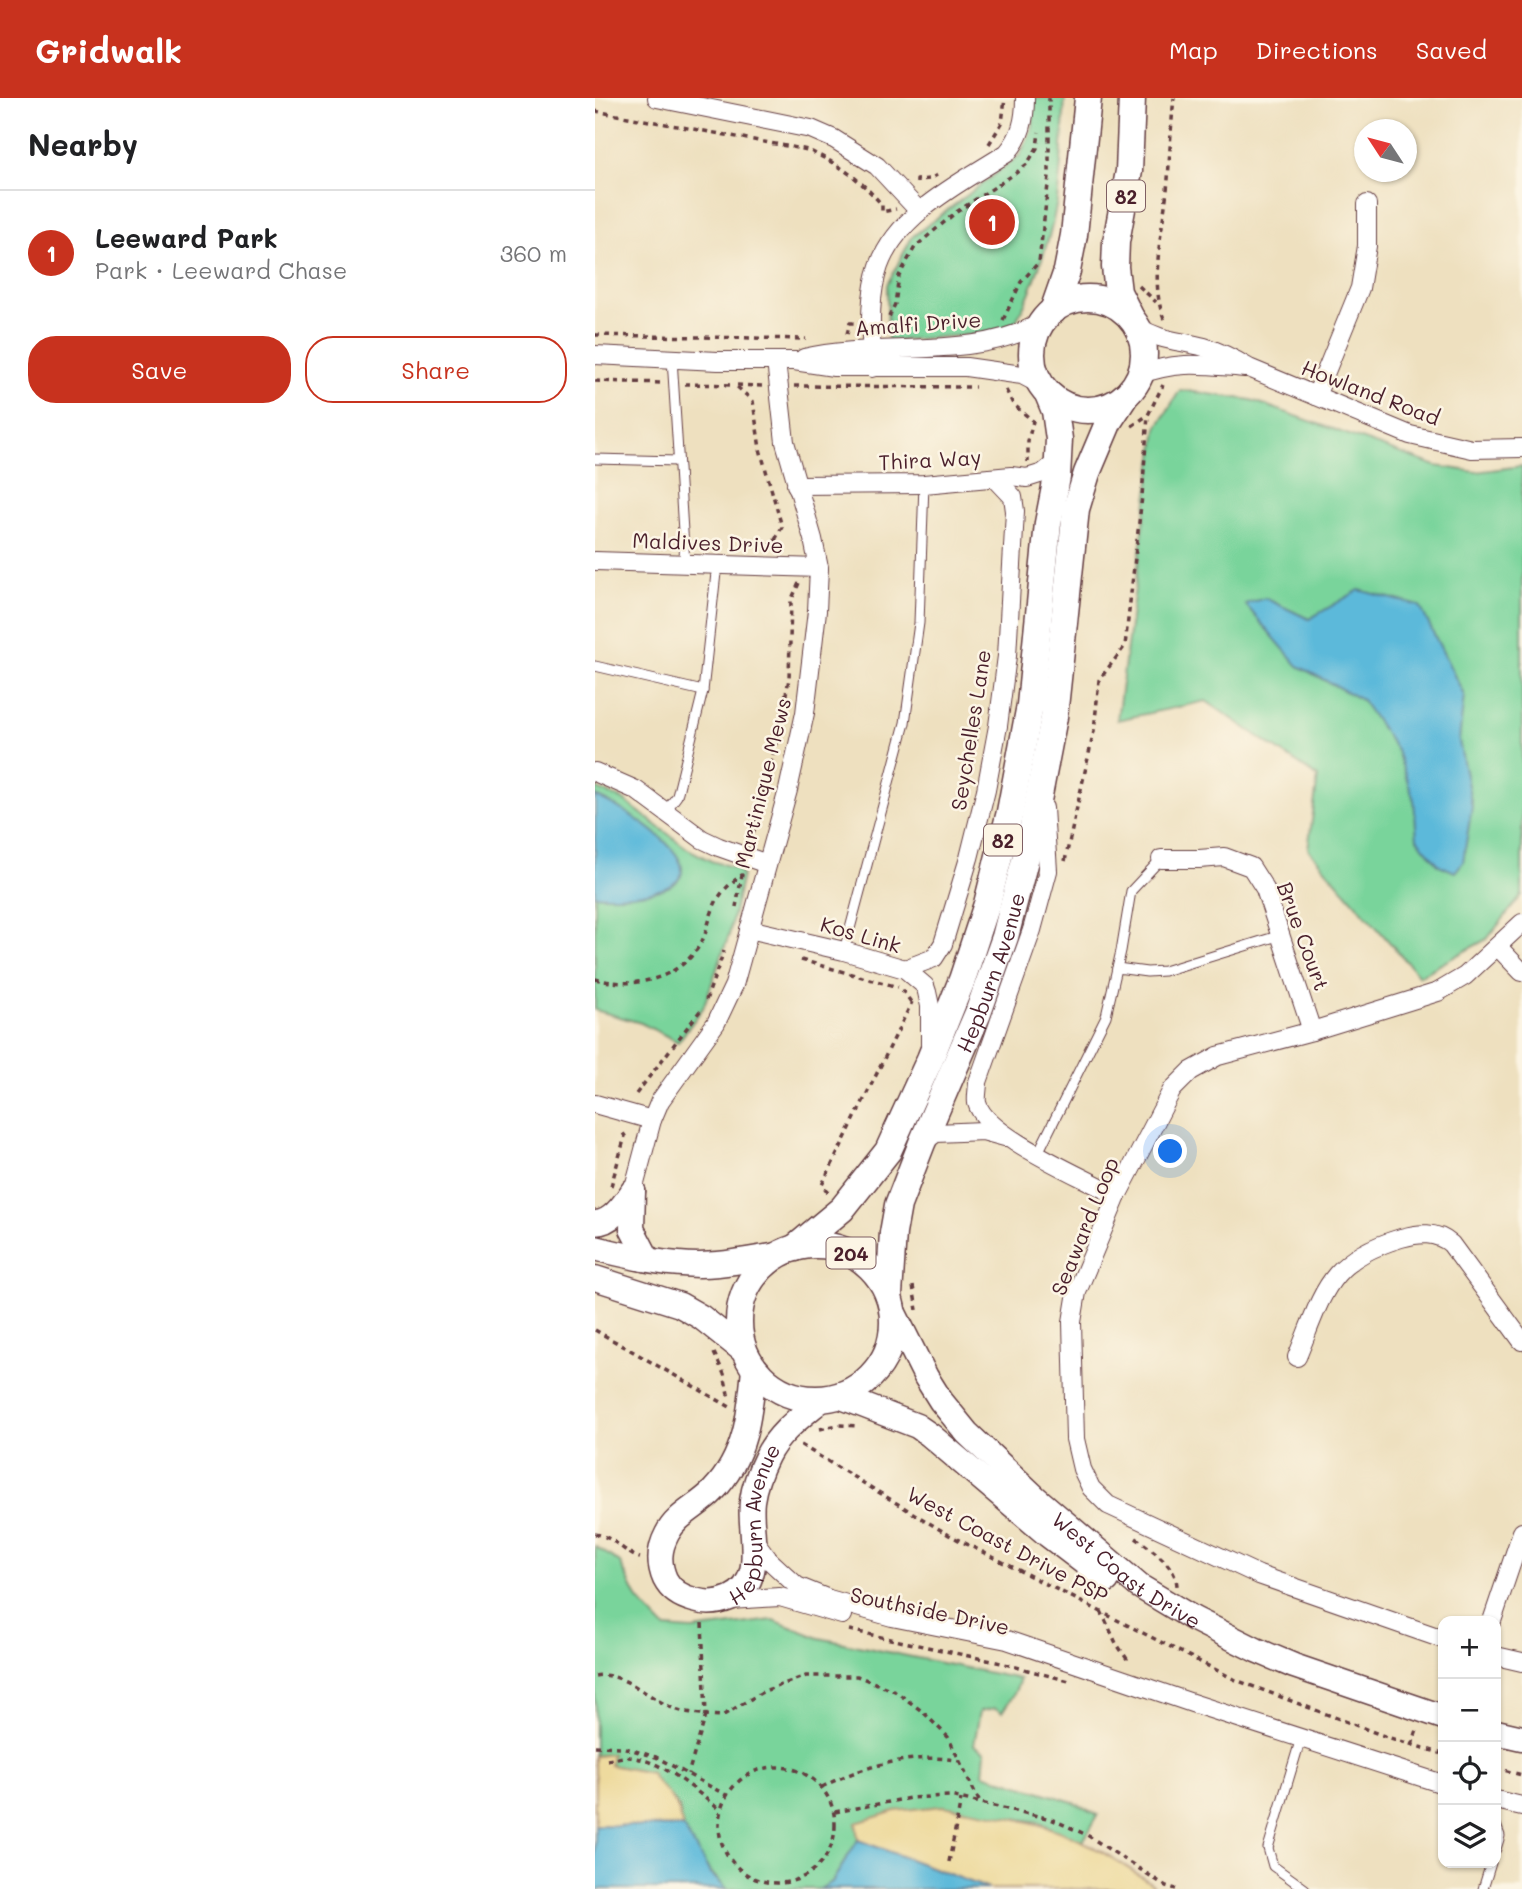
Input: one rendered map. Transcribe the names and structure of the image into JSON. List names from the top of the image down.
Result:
{
  "streets": {
    "main road": [
      "82",
      "Hepburn Avenue",
      "204",
      "West Coast Drive"
    ],
    "street": [
      "Amalfi Drive",
      "Howland Road",
      "Thira Way",
      "Maldives Drive",
      "Seychelles Lane",
      "Martinique Mews",
      "Kos Link",
      "Brue Court",
      "Seaward Loop",
      "Southside Drive"
    ],
    "path": ["West Coast Drive PSP"]
  },
  "crossings": [
    ["82", "Amalfi Drive"],
    ["82", "Howland Road"],
    ["82", "Hepburn Avenue"],
    ["82", "204"],
    ["82", "West Coast Drive"],
    ["Amalfi Drive", "Howland Road"],
    ["Amalfi Drive", "Martinique Mews"],
    ["Amalfi Drive", "Hepburn Avenue"],
    ["Howland Road", "Hepburn Avenue"],
    ["Thira Way", "Seychelles Lane"],
    ["Thira Way", "Martinique Mews"],
    ["Thira Way", "Hepburn Avenue"],
    ["Maldives Drive", "Martinique Mews"],
    ["Seychelles Lane", "Kos Link"],
    ["Martinique Mews", "Kos Link"],
    ["Kos Link", "Hepburn Avenue"],
    ["Brue Court", "Seaward Loop"],
    ["Hepburn Avenue", "204"],
    ["Hepburn Avenue", "West Coast Drive"],
    ["Hepburn Avenue", "Southside Drive"],
    ["204", "West Coast Drive"]
  ],
  "north": "top left",
  "page": {
    "header": "Gridwalk",
    "nav": ["Map", "Directions", "Saved"],
    "heading": "Nearby",
    "list": [
      {
        "mark": "1",
        "name": "Leeward Park",
        "note": "Park · Leeward Chase",
        "value": "360 m"
      }
    ],
    "pins": "1",
    "buttons": ["Save", "Share"],
    "map_buttons": ["+", "−"]
  }
}
